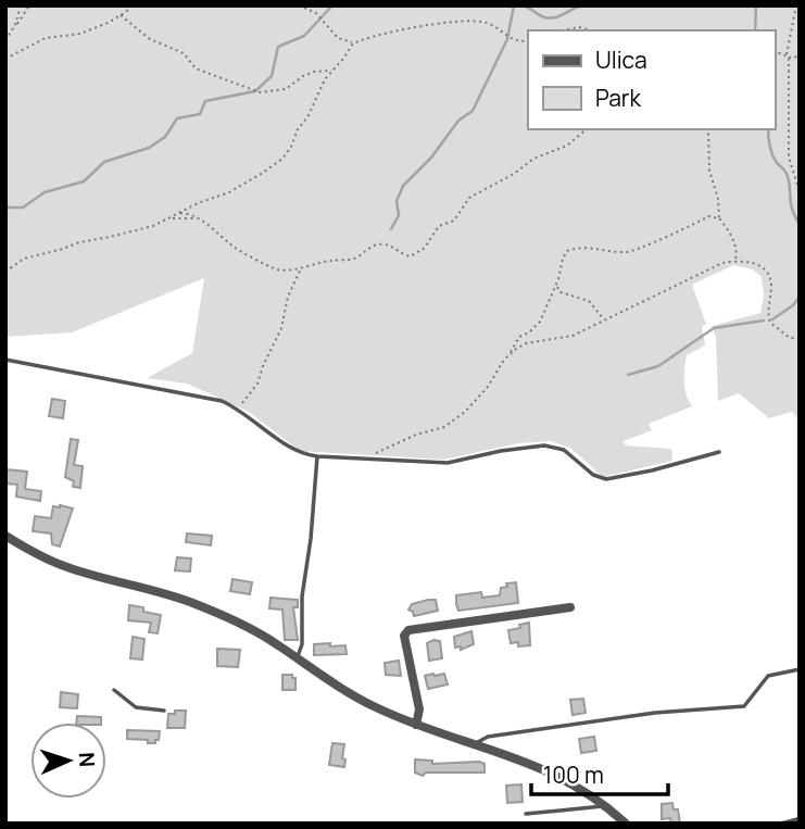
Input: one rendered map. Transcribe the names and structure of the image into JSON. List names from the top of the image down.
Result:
{
  "legend": ["Ulica", "Park"],
  "scale_bar": "100 m",
  "north": "right"
}
